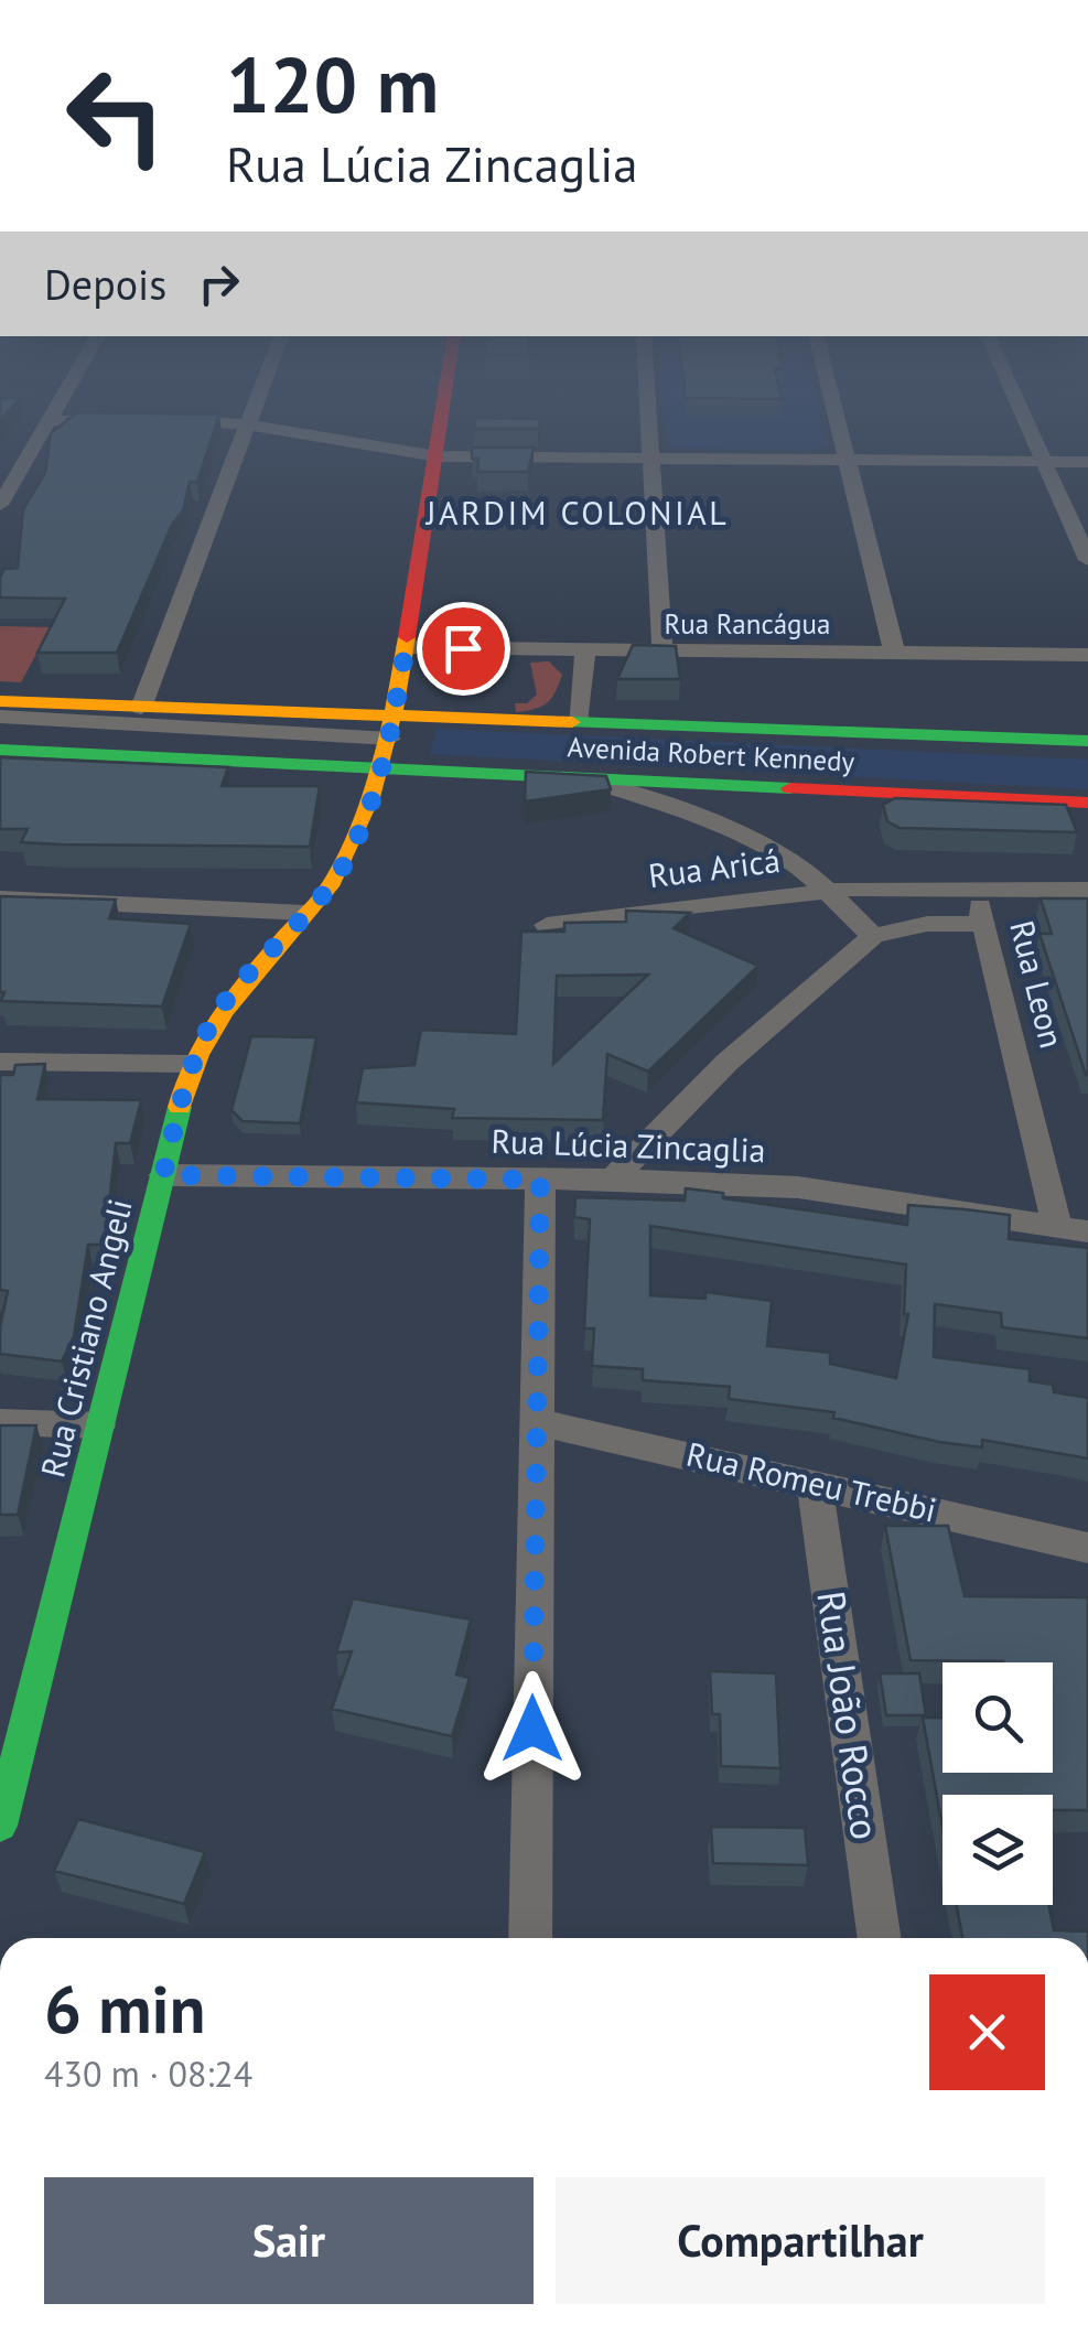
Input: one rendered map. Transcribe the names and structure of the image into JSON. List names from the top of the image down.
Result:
{
  "streets": {
    "street": [
      "Rua Rancágua",
      "Avenida Robert Kennedy",
      "Rua Aricá",
      "Rua Leon",
      "Rua Lúcia Zincaglia",
      "Rua Cristiano Angeli",
      "Rua Romeu Trebbi",
      "Rua João Rocco"
    ]
  },
  "crossings": [
    ["Rua Rancágua", "Rua Cristiano Angeli"],
    ["Avenida Robert Kennedy", "Rua Cristiano Angeli"],
    ["Rua Aricá", "Rua Leon"],
    ["Rua Leon", "Rua Lúcia Zincaglia"],
    ["Rua Lúcia Zincaglia", "Rua Cristiano Angeli"],
    ["Rua Romeu Trebbi", "Rua João Rocco"]
  ],
  "districts": ["JARDIM COLONIAL"],
  "page": {
    "turn": ["120 m", "Rua Lúcia Zincaglia"],
    "then": "Depois",
    "heading": ["6 min", "430 m · 08:24"],
    "buttons": ["Sair", "Compartilhar"]
  }
}
